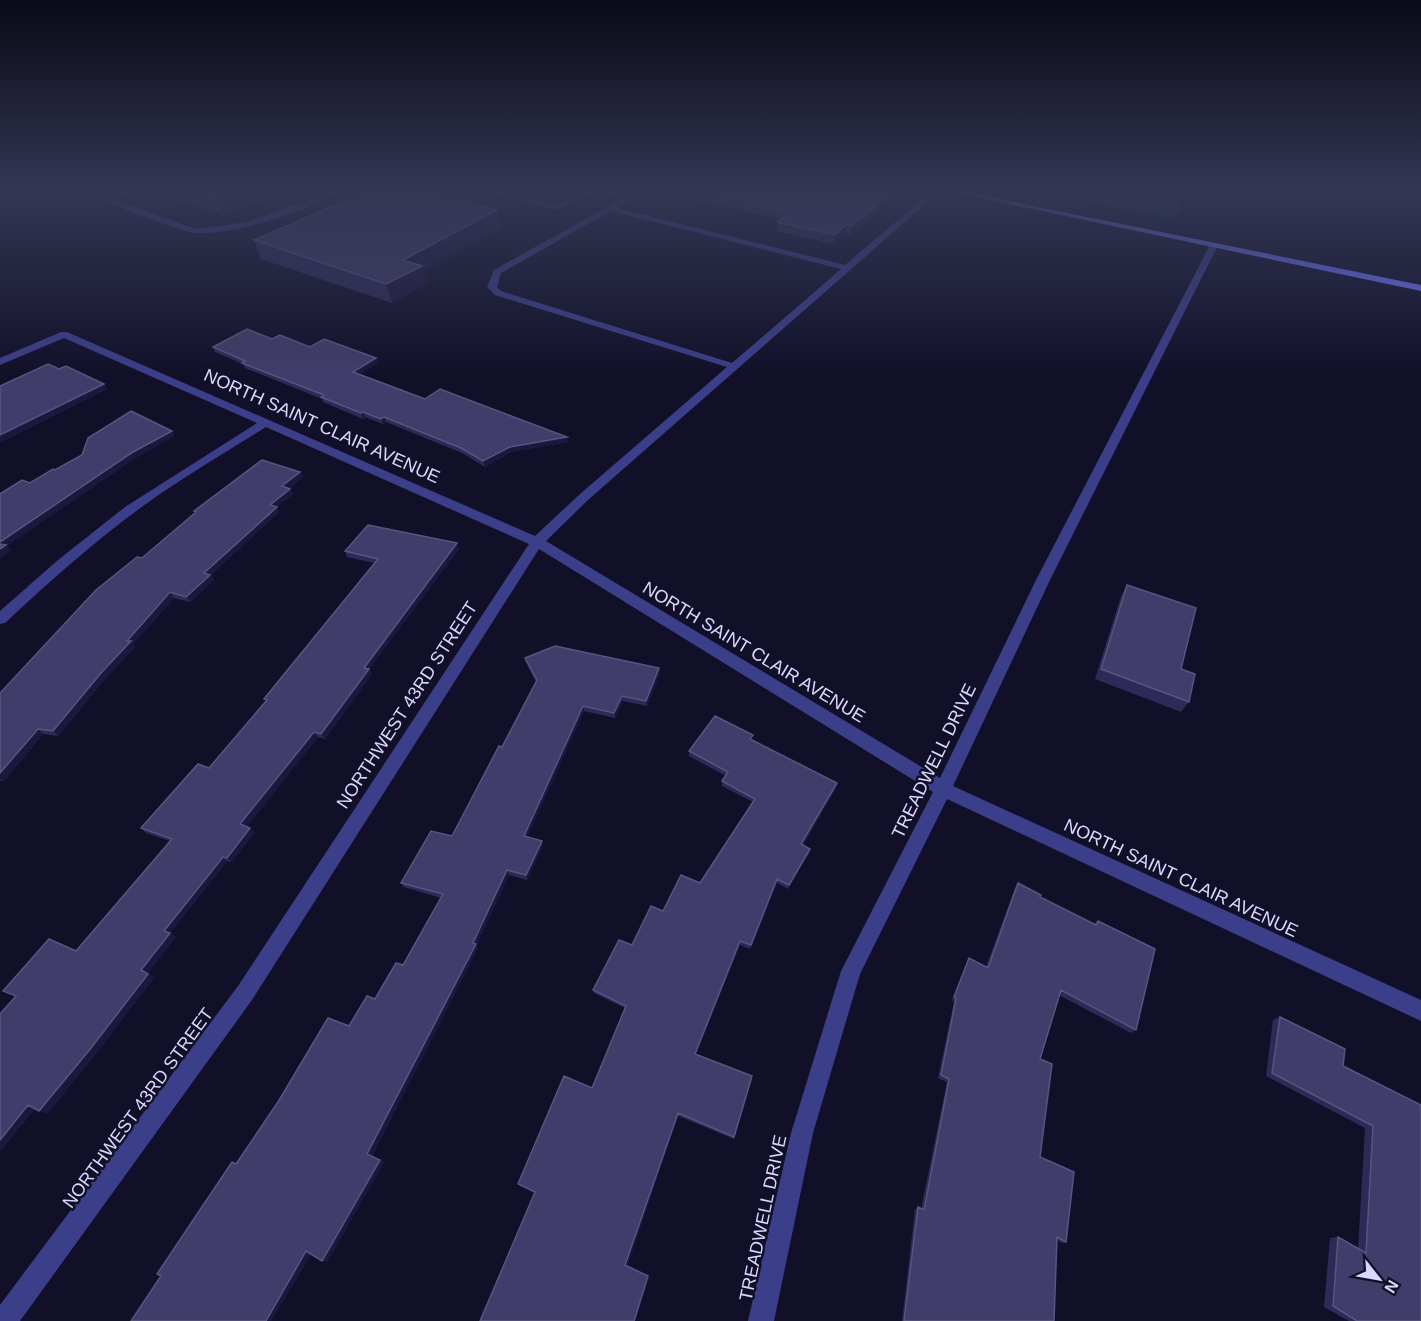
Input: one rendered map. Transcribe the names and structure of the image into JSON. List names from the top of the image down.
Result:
{
  "streets": {
    "street": ["NORTH SAINT CLAIR AVENUE", "NORTHWEST 43RD STREET", "TREADWELL DRIVE"]
  },
  "crossings": [
    ["NORTH SAINT CLAIR AVENUE", "NORTHWEST 43RD STREET"],
    ["NORTH SAINT CLAIR AVENUE", "TREADWELL DRIVE"]
  ],
  "north": "bottom right"
}
